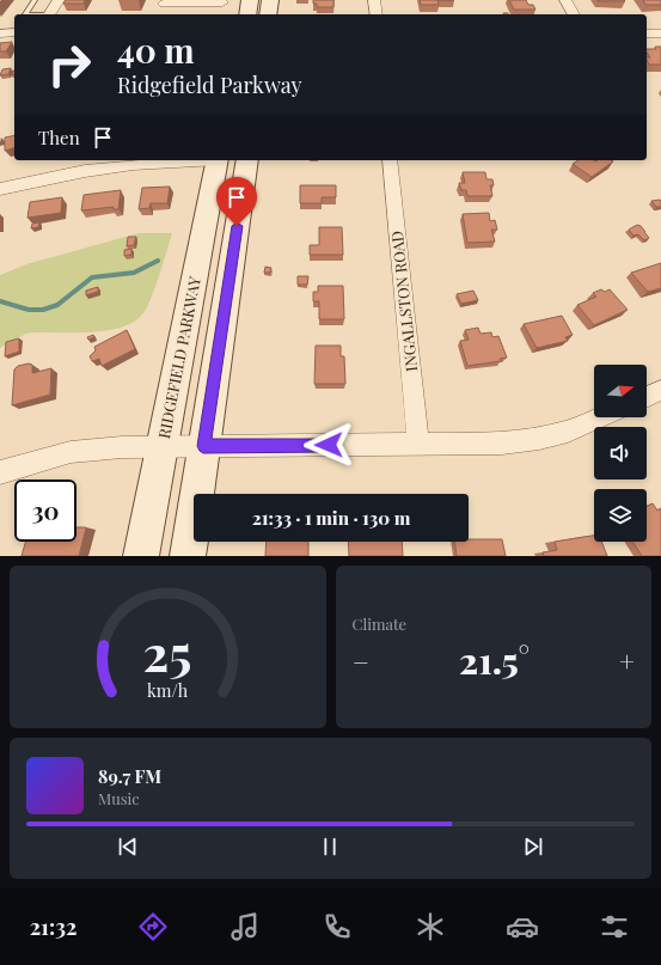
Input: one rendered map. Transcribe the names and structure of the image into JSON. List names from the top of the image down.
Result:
{
  "streets": {
    "main road": ["RIDGEFIELD PARKWAY"],
    "street": ["INGALLSTON ROAD"]
  },
  "north": "right",
  "page": {
    "turn": ["40 m", "Ridgefield Parkway"],
    "then": "Then",
    "limit": "30",
    "trip": "21:33 · 1 min · 130 m",
    "tile": "Climate",
    "heat": ["−", "21.5°", "+"],
    "song": ["89.7 FM", "Music"],
    "tabs": "21:32",
    "gauge": ["25", "km/h"]
  }
}
